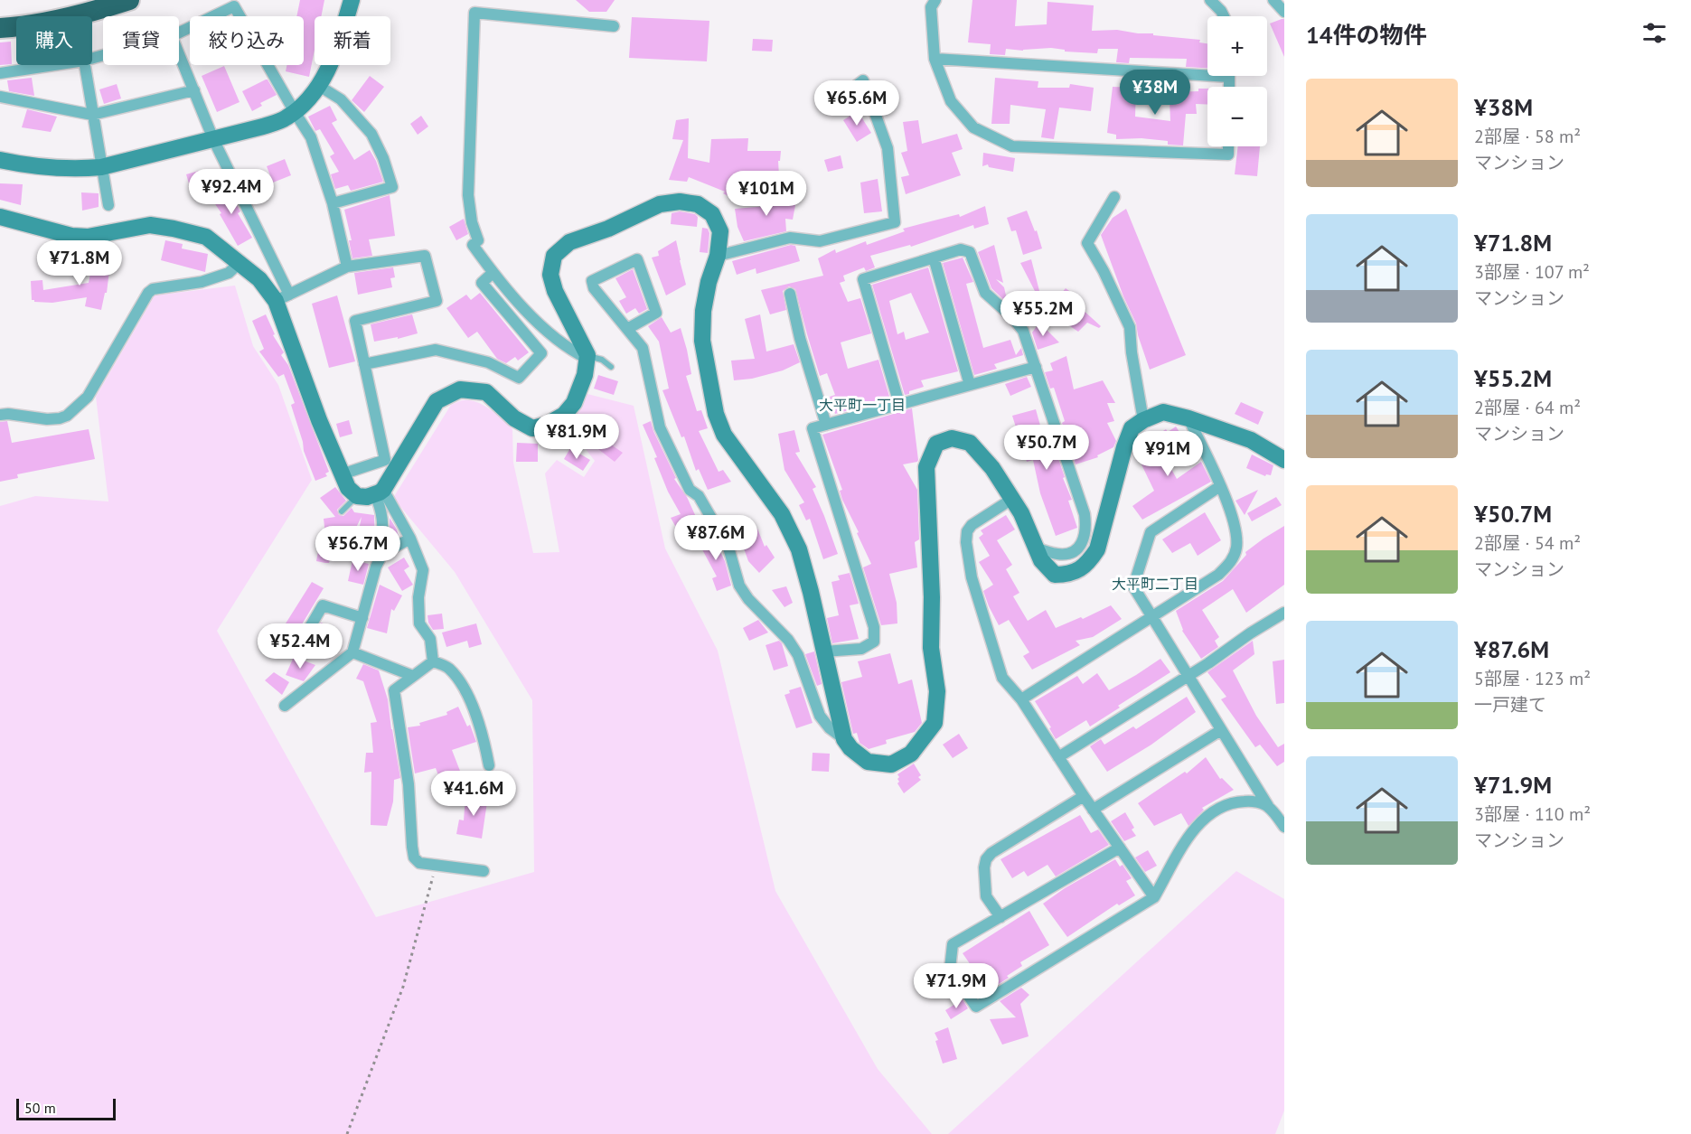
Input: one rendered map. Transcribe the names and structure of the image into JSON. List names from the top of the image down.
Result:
{
  "districts": ["大平町一丁目", "大平町二丁目"],
  "scale_bar": "50 m",
  "page": {
    "heading": "14件の物件",
    "map_buttons": ["+", "−"],
    "chip": [
      "購入",
      "賃貸",
      "絞り込み",
      "新着"
    ],
    "list": [
      {
        "name": "¥38M",
        "note": "2部屋 · 58 m² · マンション"
      },
      {
        "name": "¥71.8M",
        "note": "3部屋 · 107 m² · マンション"
      },
      {
        "name": "¥55.2M",
        "note": "2部屋 · 64 m² · マンション"
      },
      {
        "name": "¥50.7M",
        "note": "2部屋 · 54 m² · マンション"
      },
      {
        "name": "¥87.6M",
        "note": "5部屋 · 123 m² · 一戸建て"
      },
      {
        "name": "¥71.9M",
        "note": "3部屋 · 110 m² · マンション"
      }
    ],
    "price": [
      "¥38M",
      "¥65.6M",
      "¥92.4M",
      "¥101M",
      "¥71.8M",
      "¥55.2M",
      "¥81.9M",
      "¥50.7M",
      "¥91M",
      "¥87.6M",
      "¥56.7M",
      "¥52.4M",
      "¥41.6M",
      "¥71.9M"
    ],
    "scale": "50 m"
  }
}
